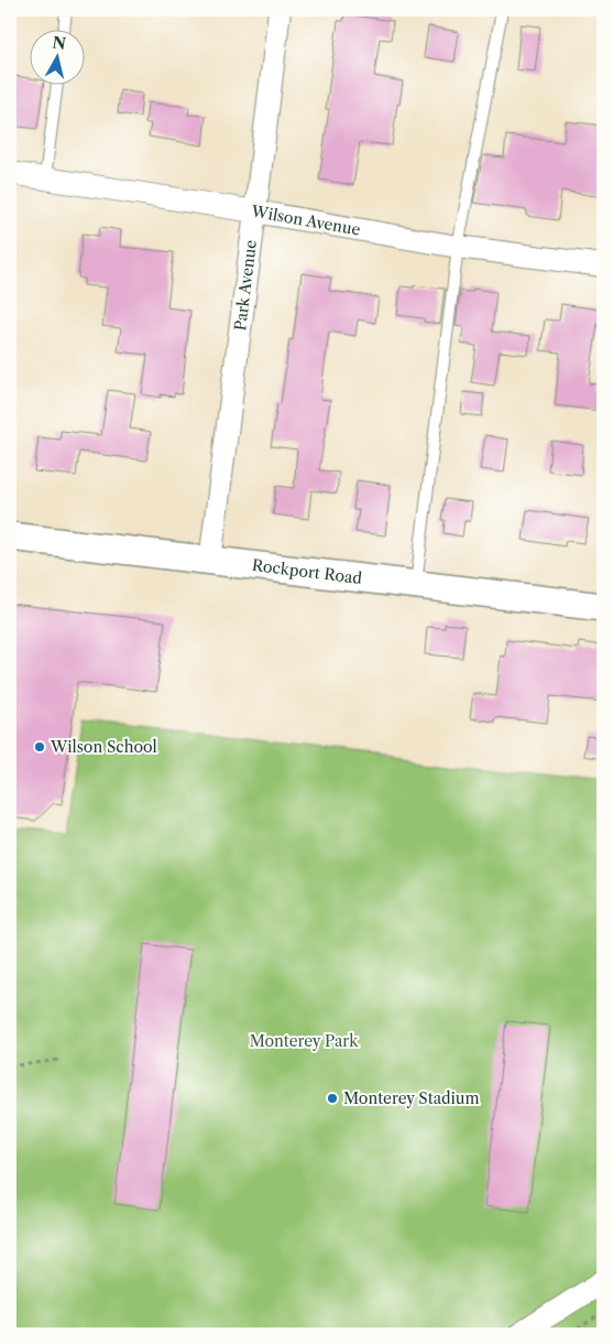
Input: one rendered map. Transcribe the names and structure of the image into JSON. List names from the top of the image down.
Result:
{
  "streets": {
    "street": ["Wilson Avenue", "Park Avenue", "Rockport Road"]
  },
  "crossings": [
    ["Wilson Avenue", "Park Avenue"],
    ["Park Avenue", "Rockport Road"]
  ],
  "parks": ["Monterey Park"],
  "places": ["Wilson School", "Monterey Stadium"],
  "north": "top"
}
